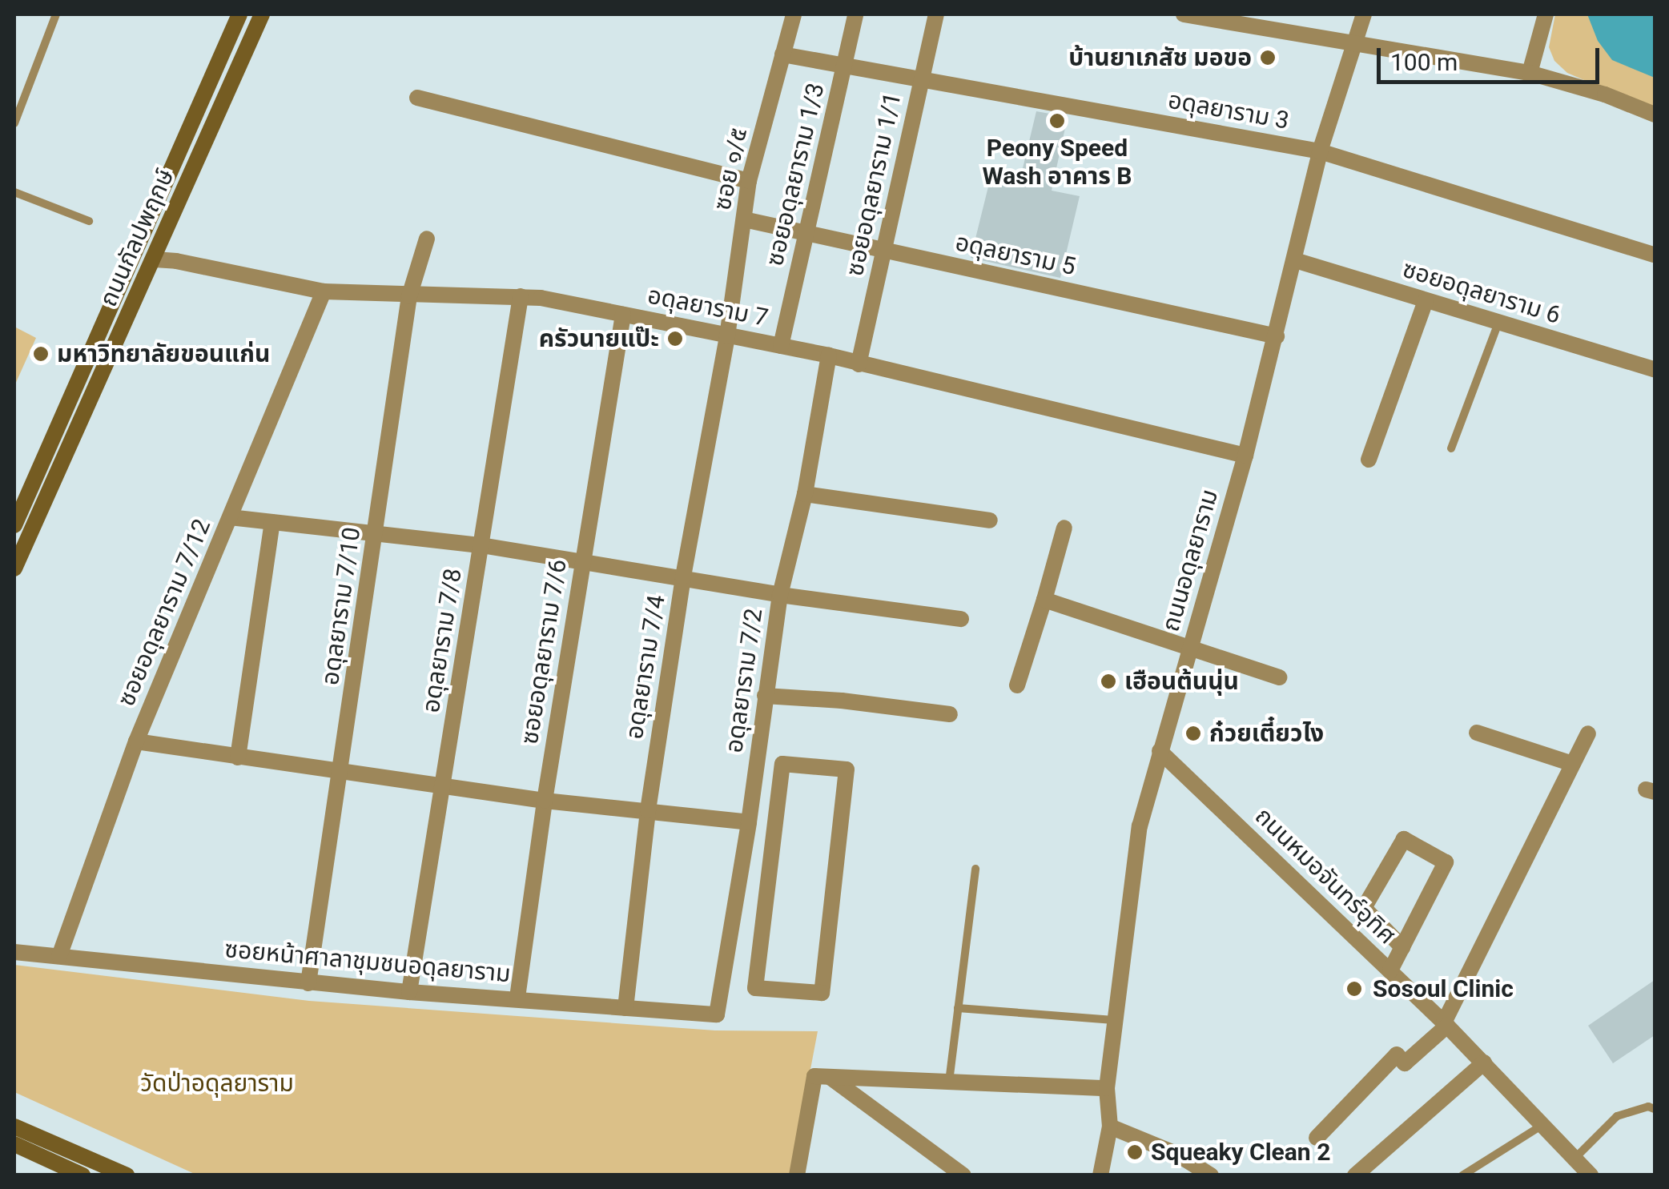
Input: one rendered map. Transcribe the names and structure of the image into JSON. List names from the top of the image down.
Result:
{
  "streets": {
    "main road": ["ถนนกัลปพฤกษ์"],
    "street": [
      "อดุลยาราม 3",
      "ซอย ๑/๕",
      "ซอยอดุลยาราม 1/3",
      "ซอยอดุลยาราม 1/1",
      "อดุลยาราม 5",
      "ซอยอดุลยาราม 6",
      "อดุลยาราม 7",
      "ถนนอดุลยาราม",
      "อดุลยาราม 7/10",
      "ซอยอดุลยาราม 7/12",
      "อดุลยาราม 7/8",
      "ซอยอดุลยาราม 7/6",
      "อดุลยาราม 7/4",
      "อดุลยาราม 7/2",
      "ถนนหมอจันทร์อุทิศ",
      "ซอยหน้าศาลาชุมชนอดุลยาราม"
    ]
  },
  "crossings": [
    ["อดุลยาราม 3", "ซอย ๑/๕"],
    ["อดุลยาราม 3", "ซอยอดุลยาราม 1/3"],
    ["อดุลยาราม 3", "ซอยอดุลยาราม 1/1"],
    ["อดุลยาราม 3", "ถนนอดุลยาราม"],
    ["ซอย ๑/๕", "อดุลยาราม 5"],
    ["ซอย ๑/๕", "อดุลยาราม 7"],
    ["ซอย ๑/๕", "อดุลยาราม 7/4"],
    ["ซอยอดุลยาราม 1/3", "อดุลยาราม 5"],
    ["ซอยอดุลยาราม 1/3", "อดุลยาราม 7"],
    ["ซอยอดุลยาราม 1/1", "อดุลยาราม 5"],
    ["ซอยอดุลยาราม 1/1", "อดุลยาราม 7"],
    ["ถนนกัลปพฤกษ์", "อดุลยาราม 7"],
    ["อดุลยาราม 5", "ถนนอดุลยาราม"],
    ["ซอยอดุลยาราม 6", "ถนนอดุลยาราม"],
    ["อดุลยาราม 7", "ถนนอดุลยาราม"],
    ["อดุลยาราม 7", "อดุลยาราม 7/10"],
    ["อดุลยาราม 7", "ซอยอดุลยาราม 7/12"],
    ["อดุลยาราม 7", "อดุลยาราม 7/8"],
    ["อดุลยาราม 7", "ซอยอดุลยาราม 7/6"],
    ["อดุลยาราม 7", "อดุลยาราม 7/4"],
    ["อดุลยาราม 7", "อดุลยาราม 7/2"],
    ["ถนนอดุลยาราม", "ถนนหมอจันทร์อุทิศ"],
    ["อดุลยาราม 7/10", "ซอยหน้าศาลาชุมชนอดุลยาราม"],
    ["ซอยอดุลยาราม 7/12", "ซอยหน้าศาลาชุมชนอดุลยาราม"],
    ["อดุลยาราม 7/8", "ซอยหน้าศาลาชุมชนอดุลยาราม"],
    ["ซอยอดุลยาราม 7/6", "ซอยหน้าศาลาชุมชนอดุลยาราม"],
    ["อดุลยาราม 7/4", "ซอยหน้าศาลาชุมชนอดุลยาราม"],
    ["อดุลยาราม 7/2", "ซอยหน้าศาลาชุมชนอดุลยาราม"]
  ],
  "parks": ["วัดป่าอดุลยาราม"],
  "places": [
    "บ้านยาเภสัช มอขอ",
    "Peony Speed Wash อาคาร B",
    "ครัวนายแป๊ะ",
    "มหาวิทยาลัยขอนแก่น",
    "เฮือนต้นนุ่น",
    "ก๋วยเตี๋ยวไง",
    "Sosoul Clinic",
    "Squeaky Clean 2"
  ],
  "scale_bar": "100 m"
}
